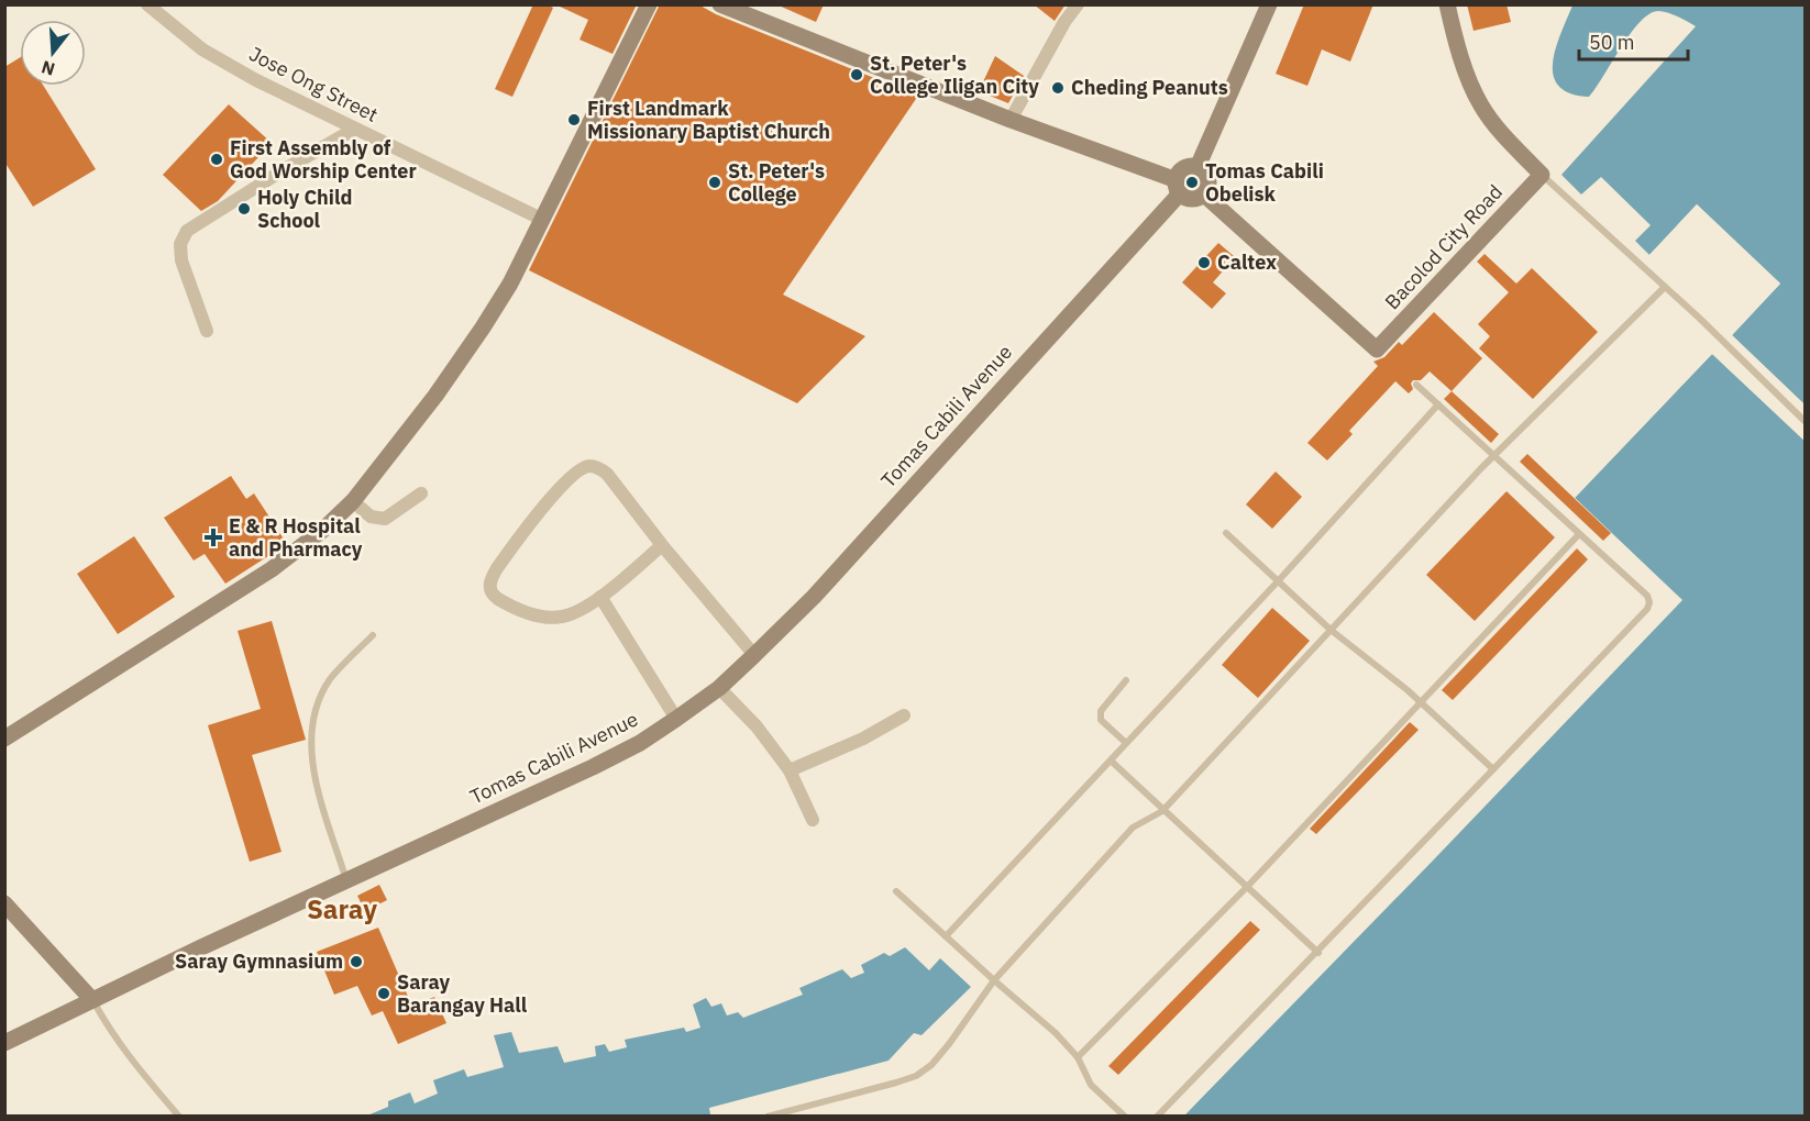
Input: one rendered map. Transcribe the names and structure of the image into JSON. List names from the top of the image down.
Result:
{
  "streets": {
    "street": ["Jose Ong Street", "Bacolod City Road", "Tomas Cabili Avenue"]
  },
  "crossings": [
    ["Bacolod City Road", "Tomas Cabili Avenue"]
  ],
  "districts": ["Saray"],
  "places": {
    "other": [
      "St. Peter's College Iligan City",
      "Cheding Peanuts",
      "First Landmark Missionary Baptist Church",
      "First Assembly of God Worship Center",
      "St. Peter's College",
      "Tomas Cabili Obelisk",
      "Holy Child School",
      "Caltex",
      "Saray Gymnasium",
      "Saray Barangay Hall"
    ],
    "health": ["E & R Hospital and Pharmacy"]
  },
  "scale_bar": "50 m",
  "north": "bottom"
}
